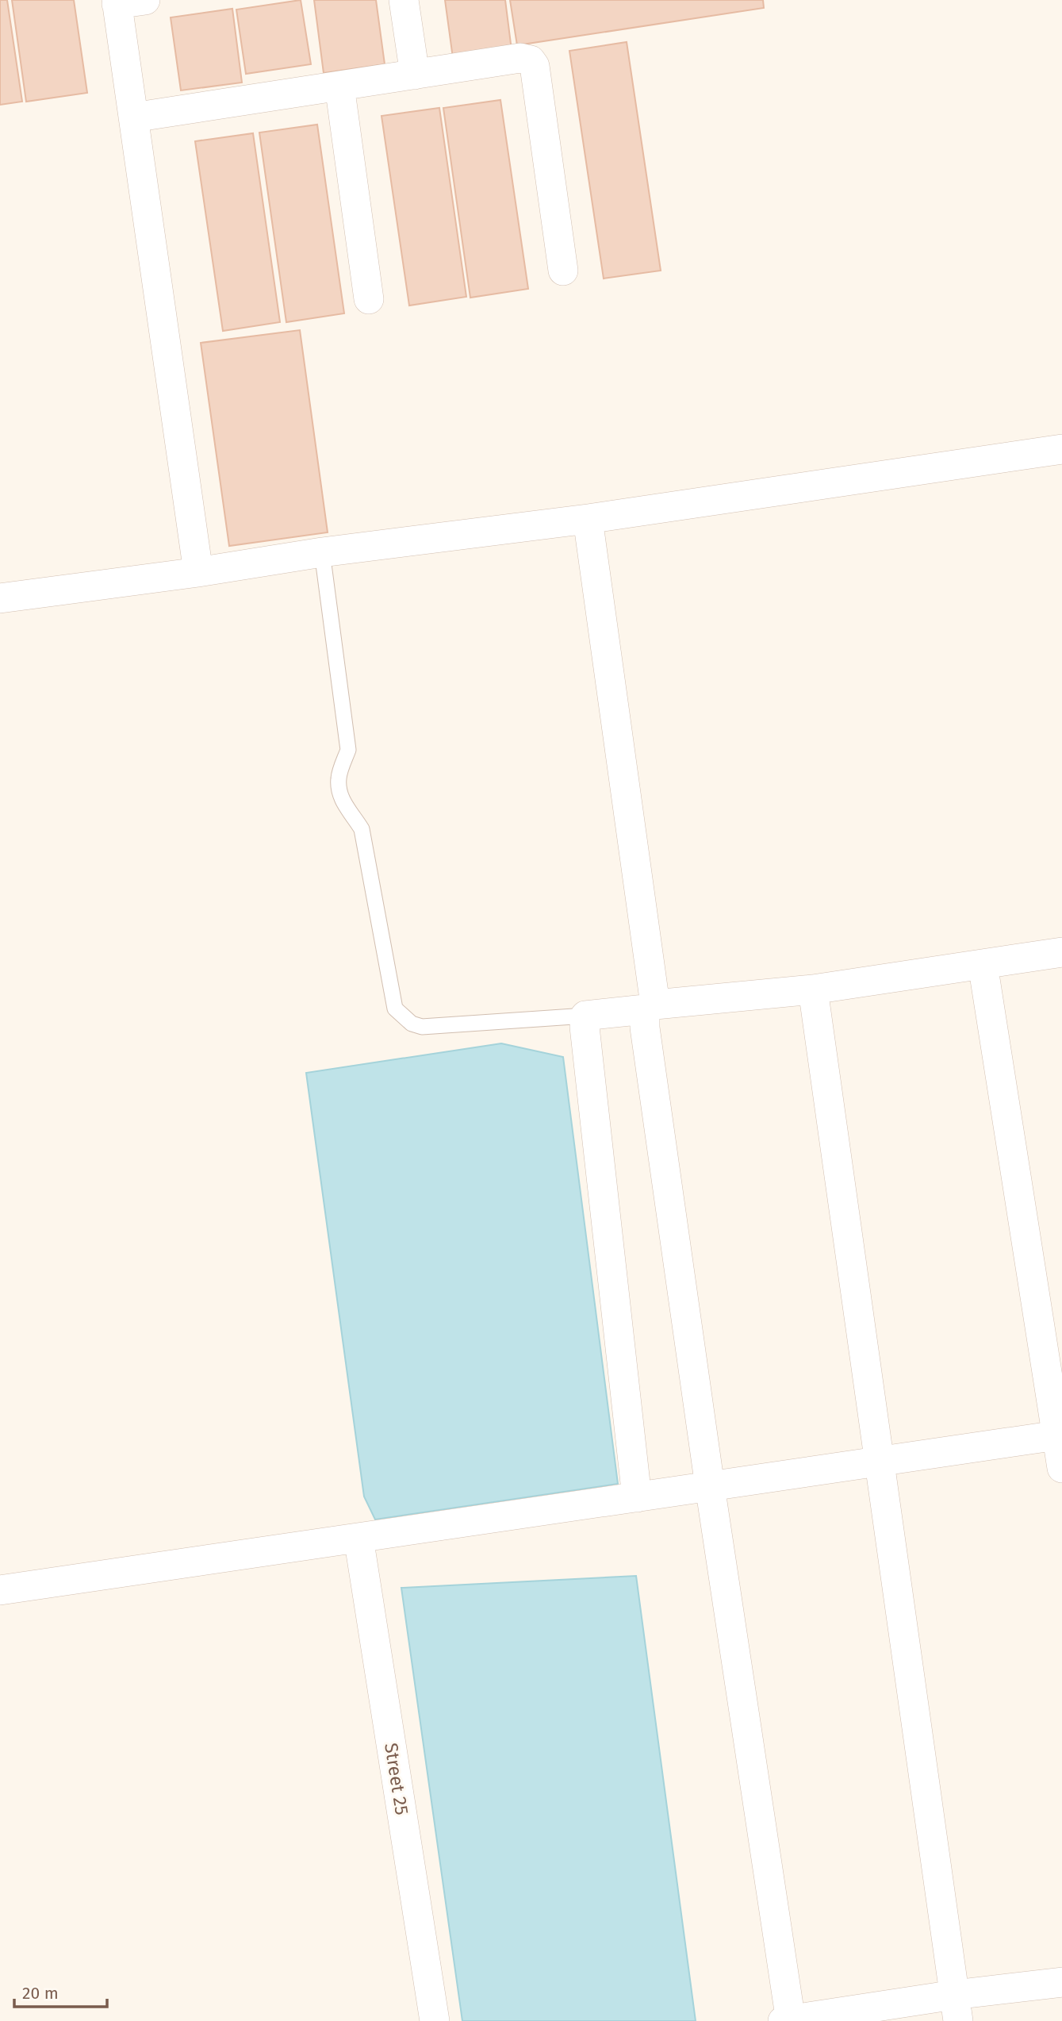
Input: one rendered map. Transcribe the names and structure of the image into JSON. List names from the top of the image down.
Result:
{
  "streets": {
    "street": ["Street 25"]
  },
  "scale_bar": "20 m"
}
